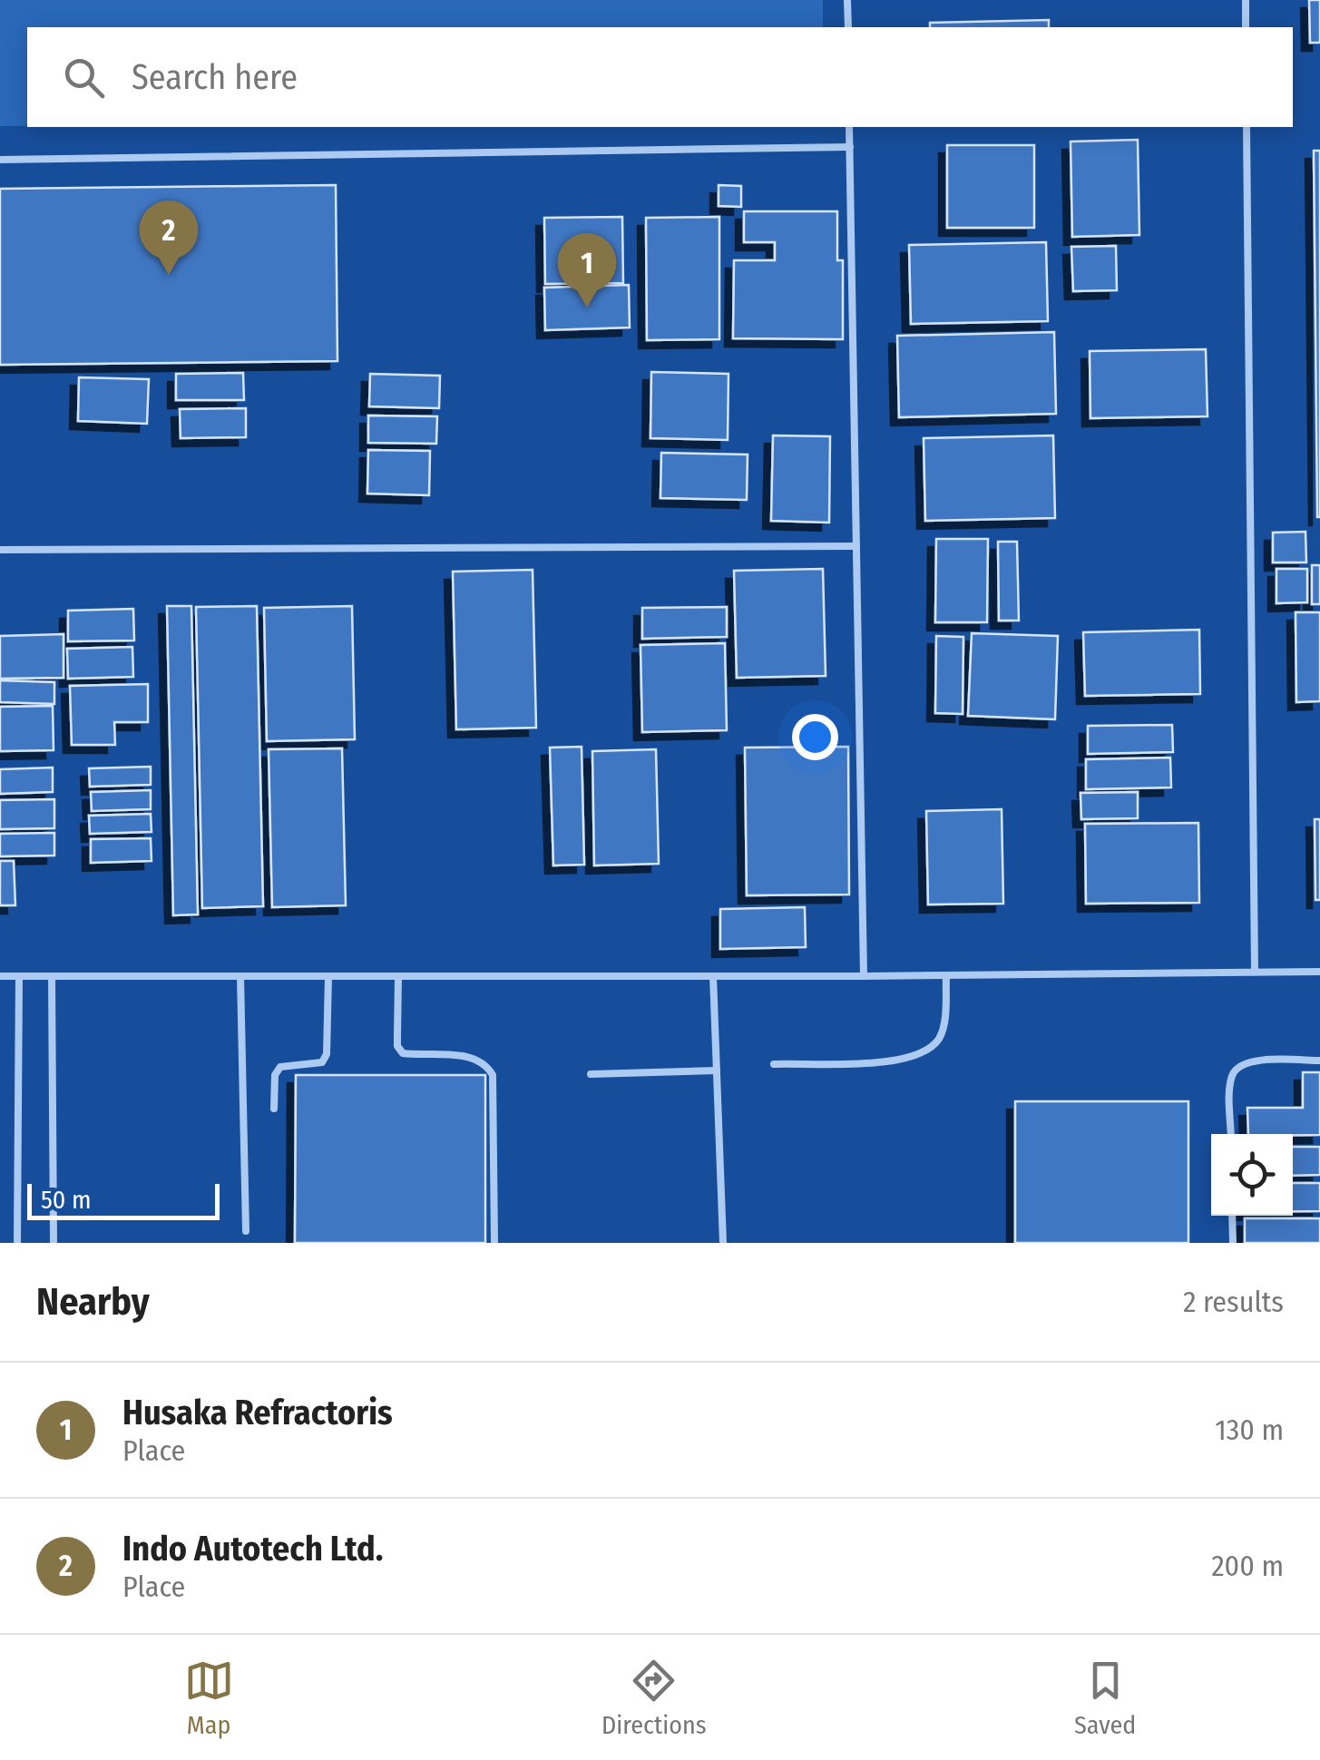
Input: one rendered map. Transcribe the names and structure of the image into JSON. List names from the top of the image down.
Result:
{
  "scale_bar": "50 m",
  "page": {
    "search": "Search here",
    "pins": ["2", "1"],
    "scale": "50 m",
    "heading": ["Nearby", "2 results"],
    "list": [
      {
        "mark": "1",
        "name": "Husaka Refractoris",
        "note": "Place",
        "value": "130 m"
      },
      {
        "mark": "2",
        "name": "Indo Autotech Ltd.",
        "note": "Place",
        "value": "200 m"
      }
    ],
    "nav": ["Map", "Directions", "Saved"]
  }
}
